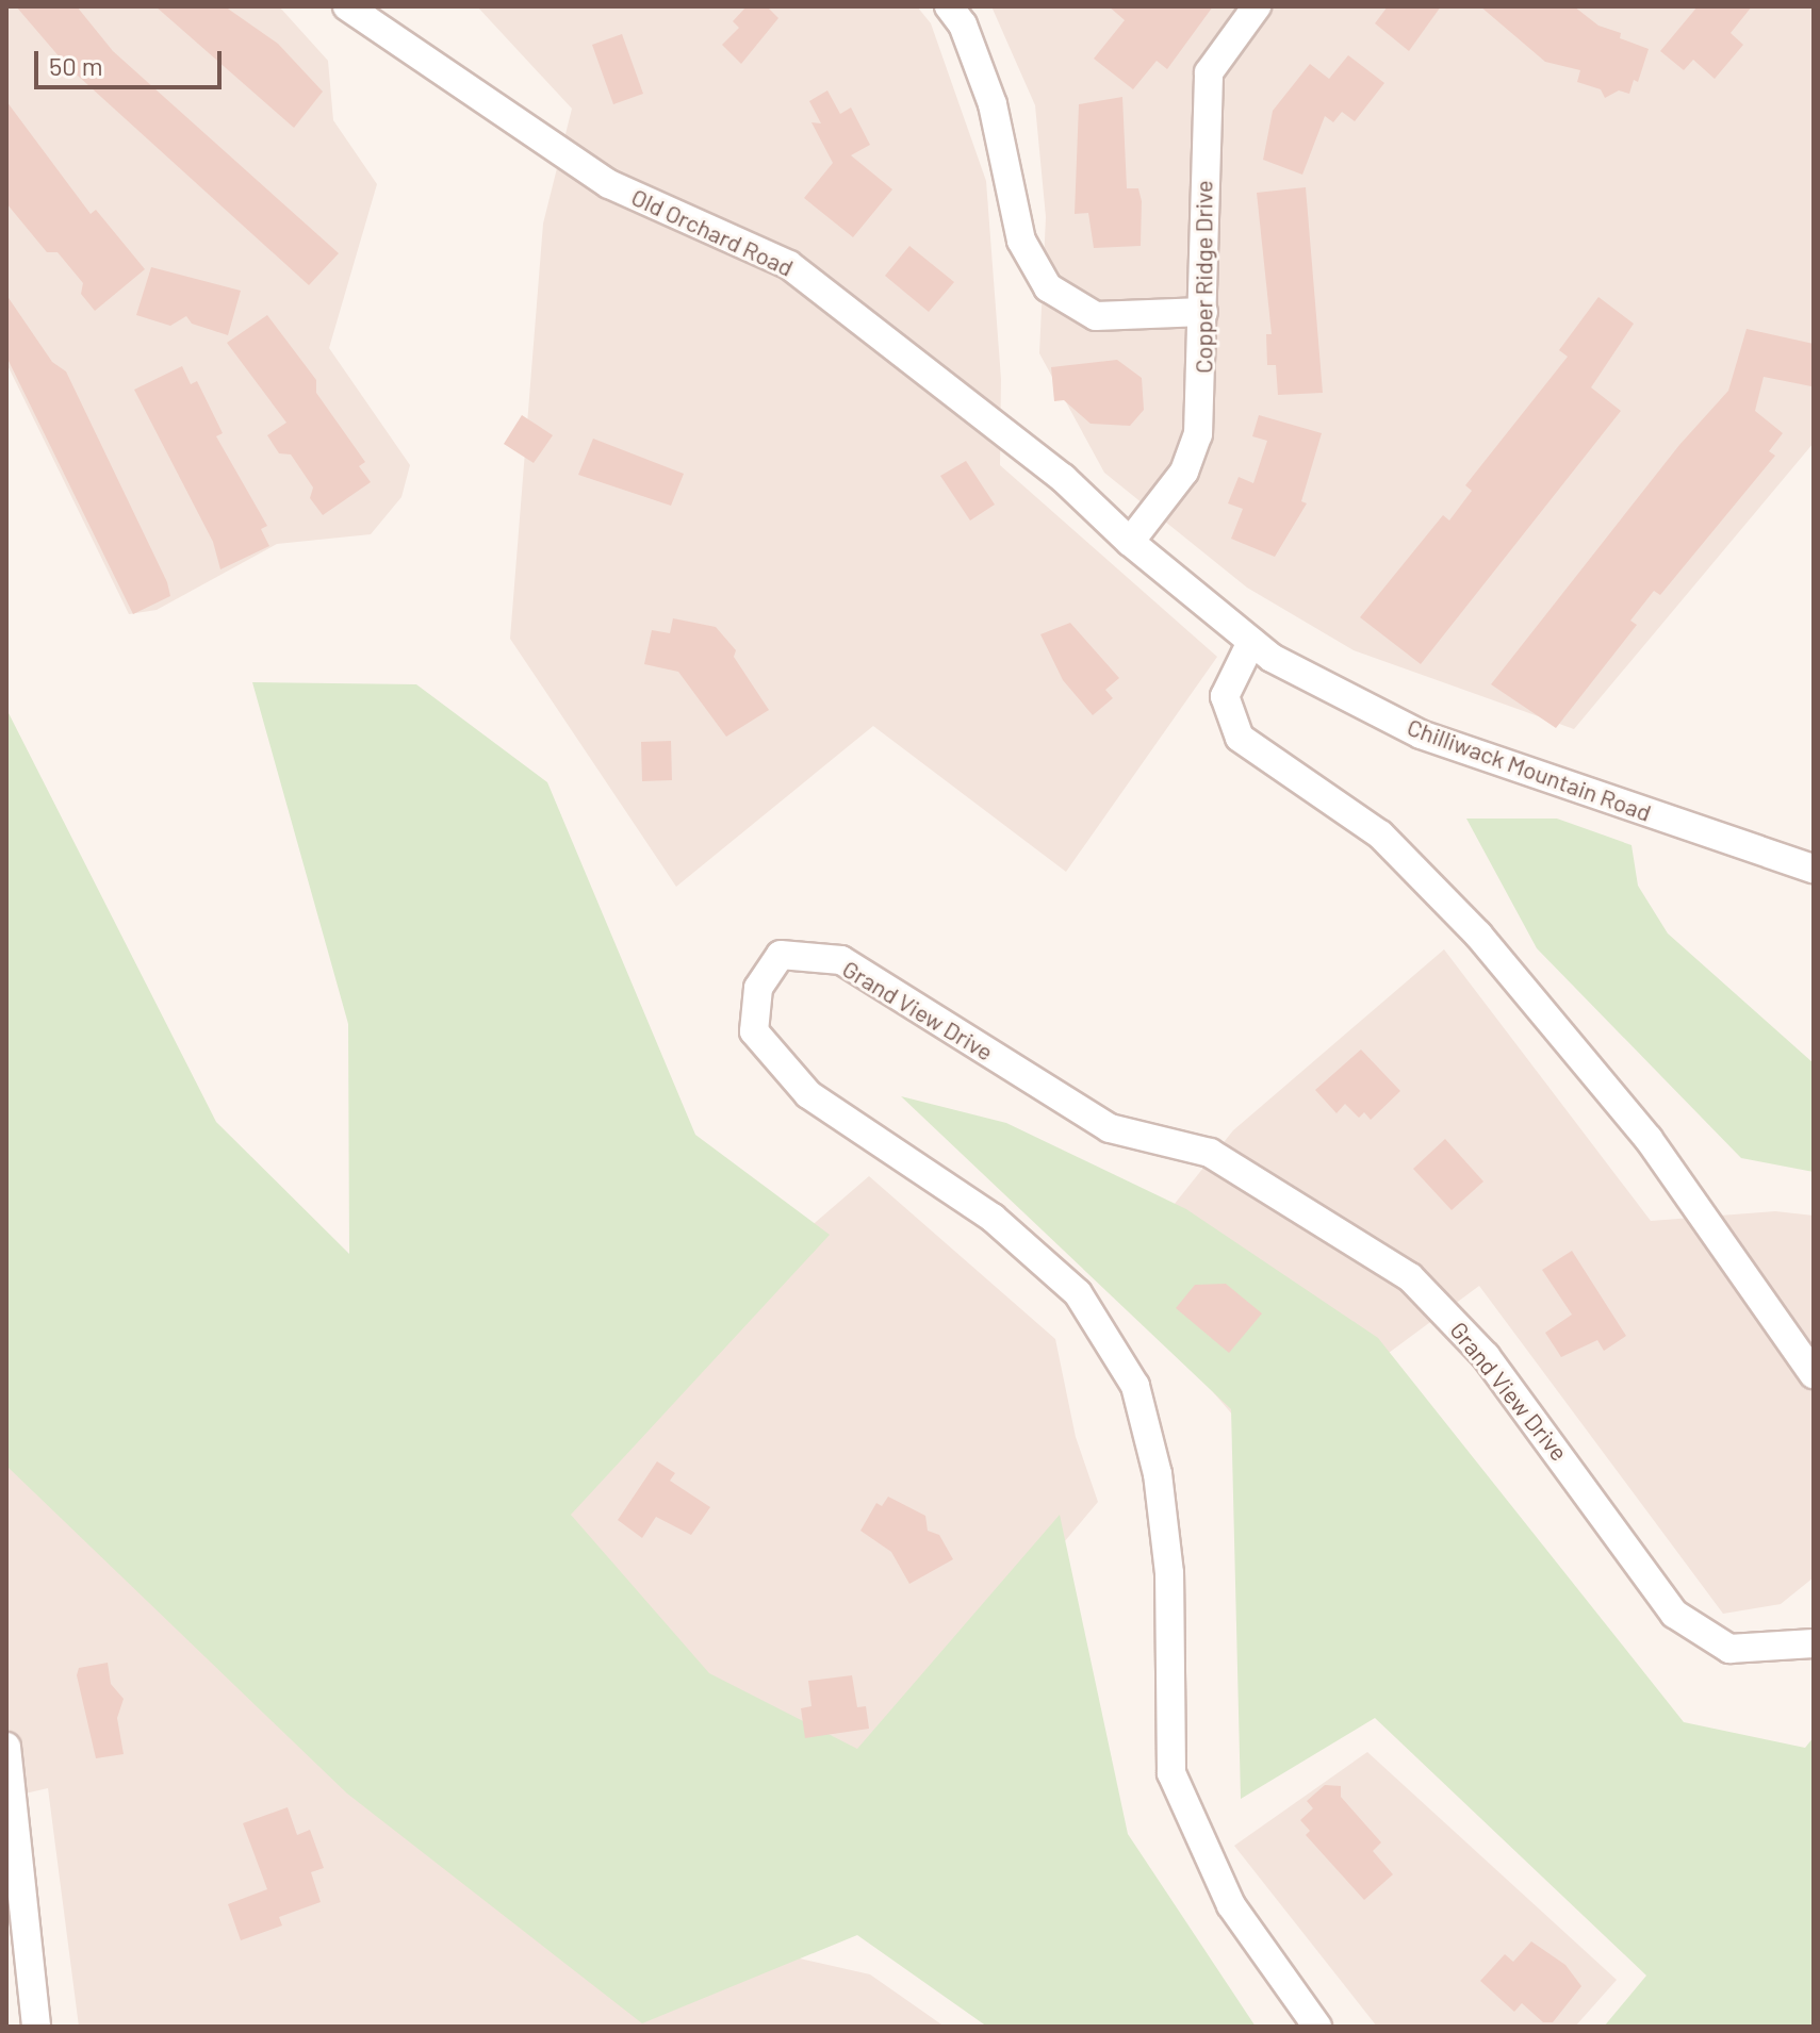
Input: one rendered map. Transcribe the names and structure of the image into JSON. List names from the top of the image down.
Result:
{
  "streets": {
    "street": [
      "Old Orchard Road",
      "Copper Ridge Drive",
      "Chilliwack Mountain Road",
      "Grand View Drive"
    ]
  },
  "crossings": [
    ["Old Orchard Road", "Chilliwack Mountain Road"],
    ["Copper Ridge Drive", "Chilliwack Mountain Road"]
  ],
  "scale_bar": "50 m"
}
